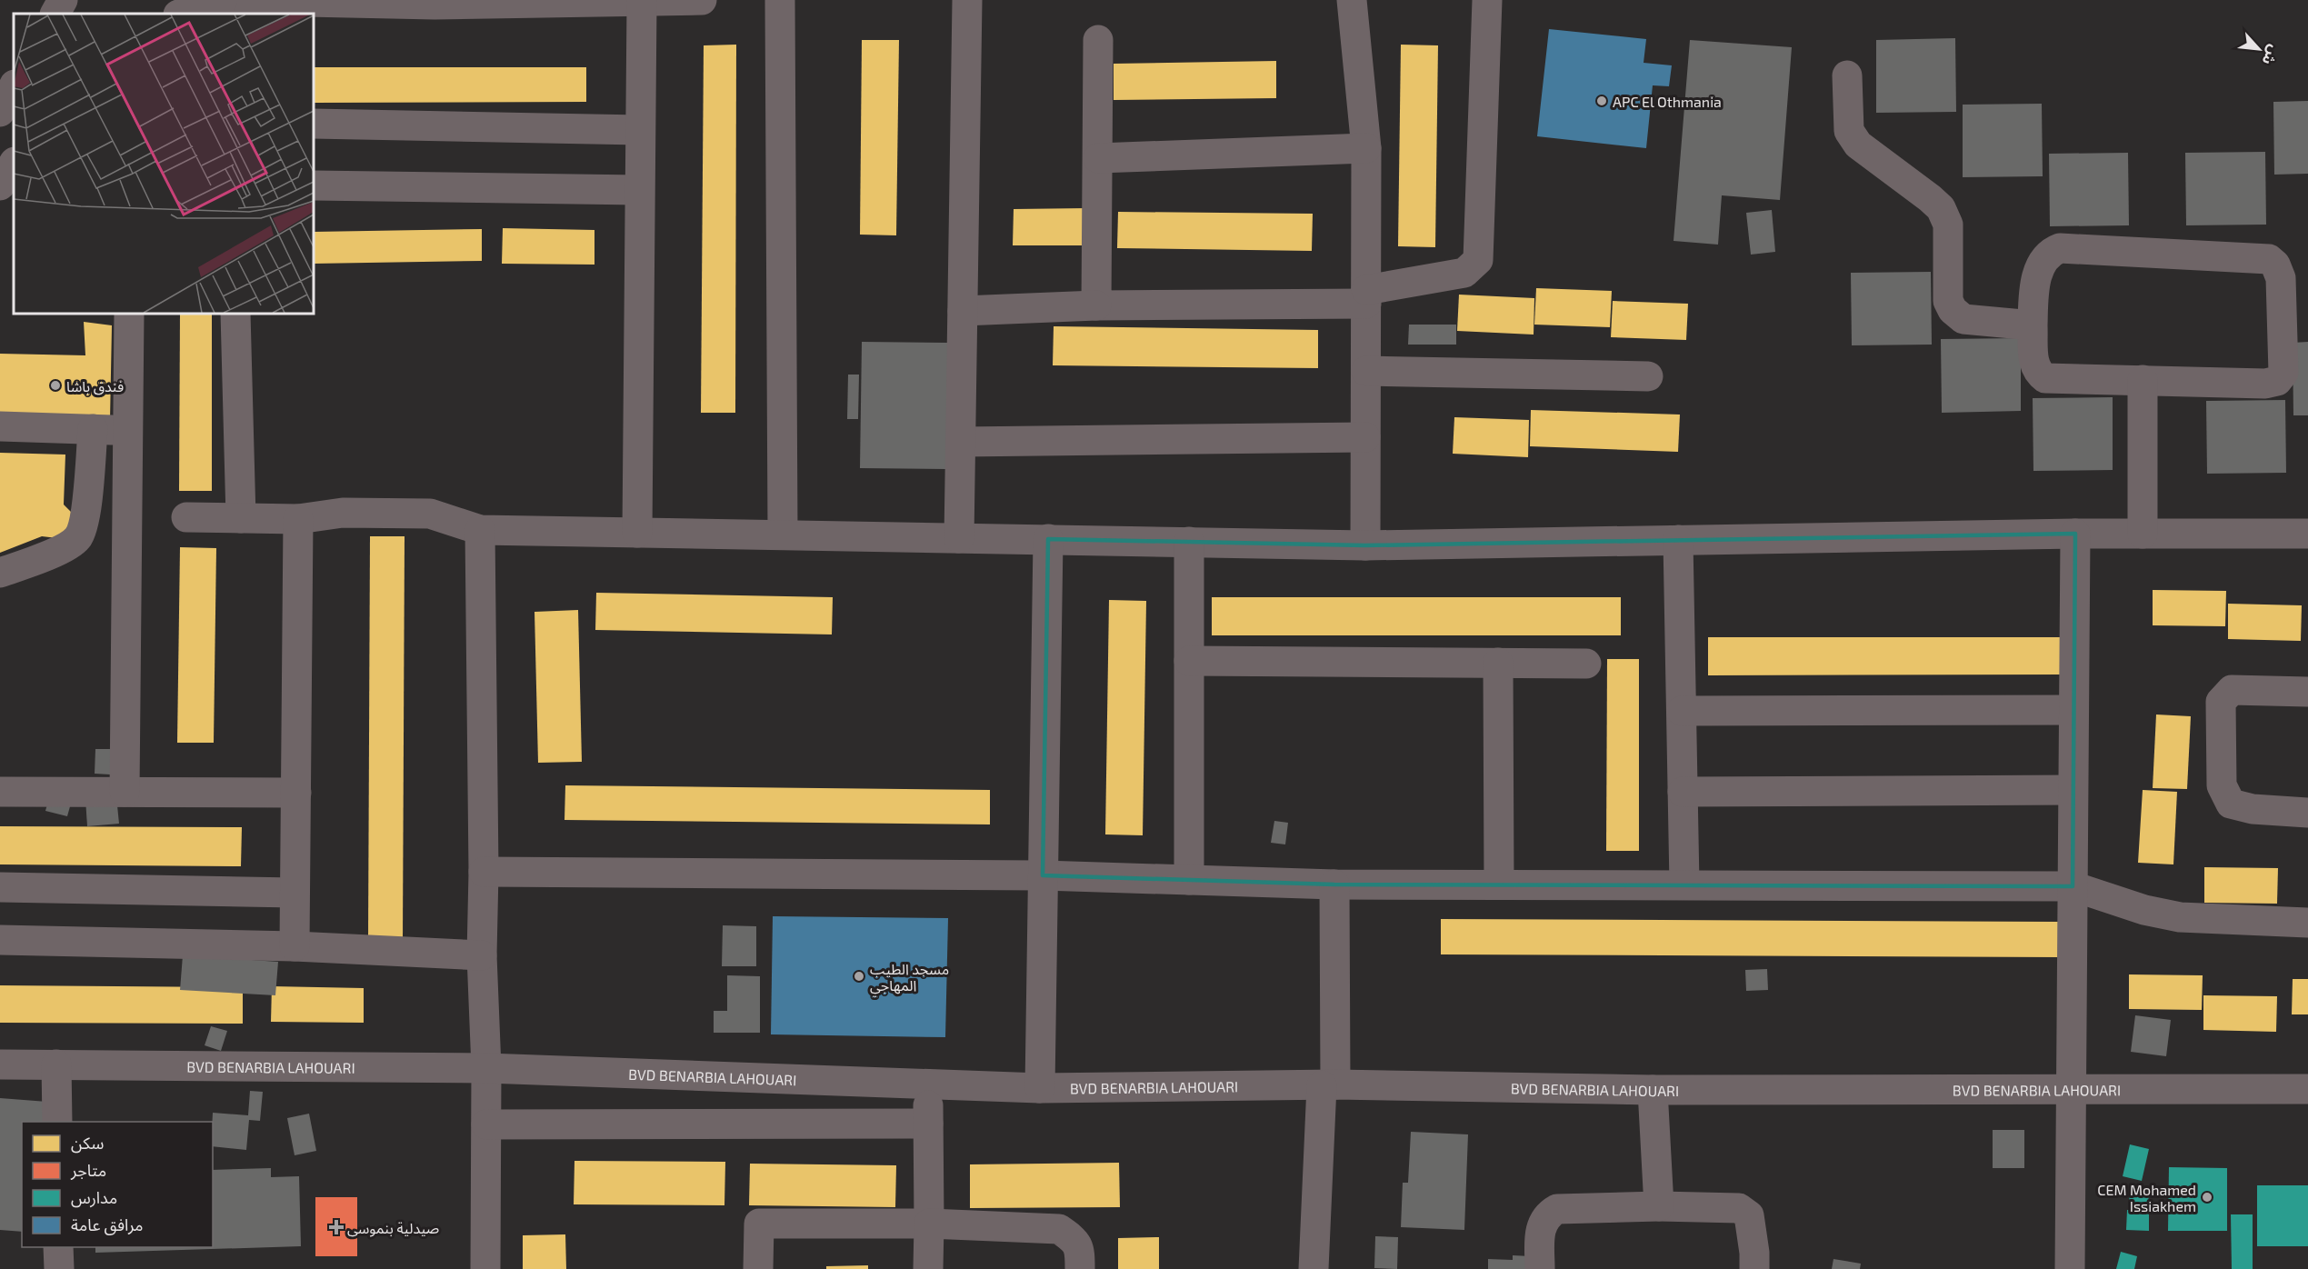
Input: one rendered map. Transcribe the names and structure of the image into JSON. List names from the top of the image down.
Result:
{
  "streets": {
    "street": ["BVD BENARBIA LAHOUARI"]
  },
  "places": {
    "other": [
      "APC El Othmania",
      "فندق باشا",
      "مسجد الطيب المهاجي",
      "CEM Mohamed Issiakhem"
    ],
    "health": ["صيدلية بنموسى"]
  },
  "legend": [
    "سكن",
    "متاجر",
    "مدارس",
    "مرافق عامة"
  ],
  "north": "bottom right"
}
